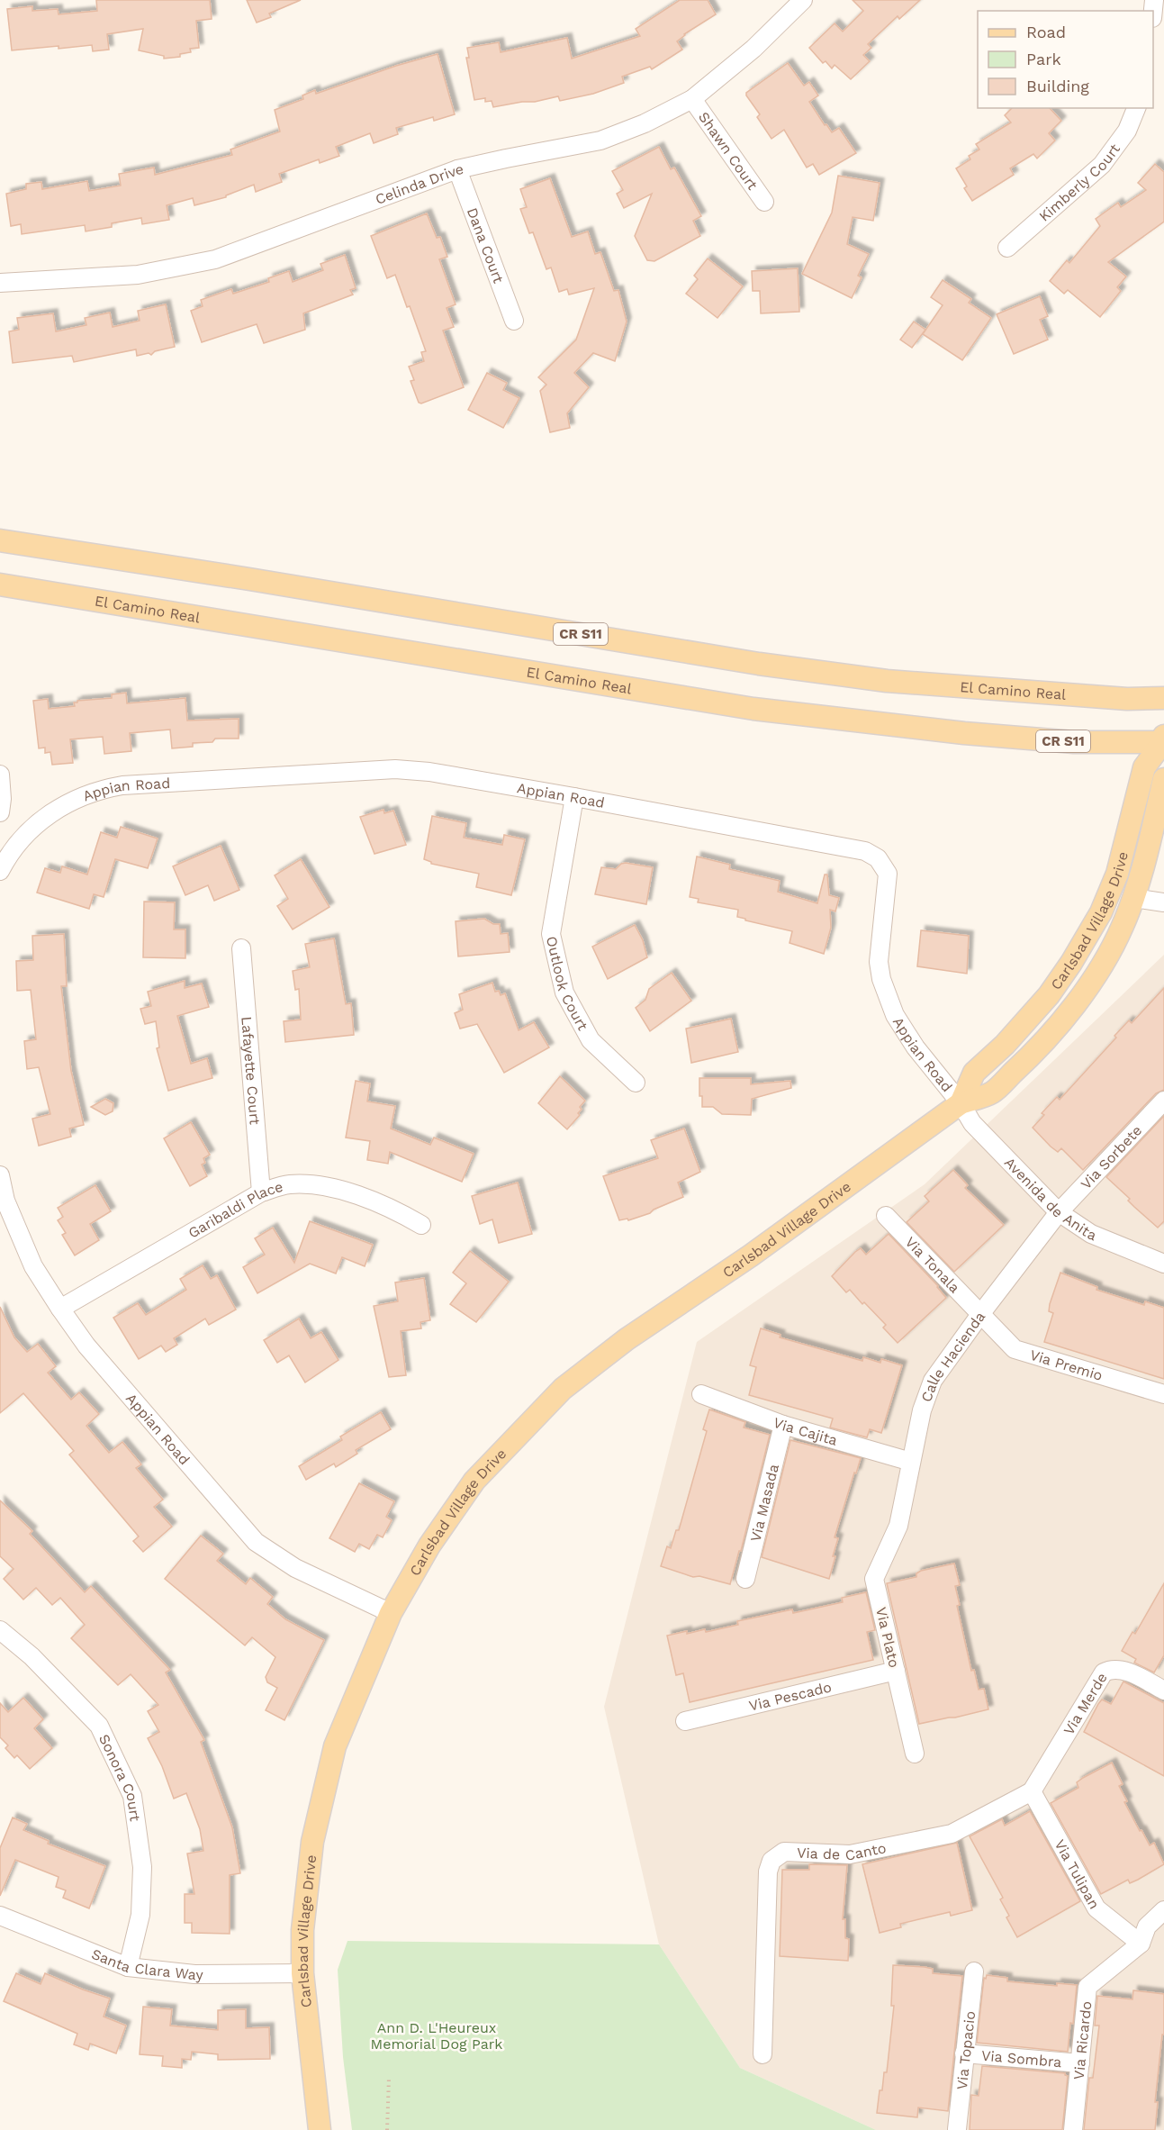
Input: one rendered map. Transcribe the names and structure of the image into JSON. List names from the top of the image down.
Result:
{
  "streets": {
    "main road": ["El Camino Real", "CR S11", "Carlsbad Village Drive"],
    "street": [
      "Shawn Court",
      "Kimberly Court",
      "Celinda Drive",
      "Dana Court",
      "Appian Road",
      "Outlook Court",
      "Lafayette Court",
      "Via Sorbete",
      "Avenida de Anita",
      "Garibaldi Place",
      "Via Tonala",
      "Calle Hacienda",
      "Via Premio",
      "Via Cajita",
      "Via Masada",
      "Via Plato",
      "Via Pescado",
      "Via Merde",
      "Sonora Court",
      "Via de Canto",
      "Via Tulipan",
      "Santa Clara Way",
      "Via Ricardo",
      "Via Topacio",
      "Via Sombra"
    ]
  },
  "crossings": [
    ["Shawn Court", "Celinda Drive"],
    ["Celinda Drive", "Dana Court"],
    ["El Camino Real", "Carlsbad Village Drive"],
    ["Appian Road", "Carlsbad Village Drive"],
    ["Appian Road", "Outlook Court"],
    ["Appian Road", "Avenida de Anita"],
    ["Appian Road", "Garibaldi Place"],
    ["Carlsbad Village Drive", "Avenida de Anita"],
    ["Carlsbad Village Drive", "Santa Clara Way"],
    ["Lafayette Court", "Garibaldi Place"],
    ["Via Sorbete", "Avenida de Anita"],
    ["Via Sorbete", "Calle Hacienda"],
    ["Avenida de Anita", "Calle Hacienda"],
    ["Via Tonala", "Calle Hacienda"],
    ["Via Tonala", "Via Premio"],
    ["Calle Hacienda", "Via Premio"],
    ["Calle Hacienda", "Via Cajita"],
    ["Calle Hacienda", "Via Plato"],
    ["Via Cajita", "Via Masada"],
    ["Via Plato", "Via Pescado"],
    ["Via Merde", "Via de Canto"],
    ["Via Merde", "Via Tulipan"],
    ["Sonora Court", "Santa Clara Way"],
    ["Via de Canto", "Via Tulipan"],
    ["Via Tulipan", "Via Ricardo"],
    ["Via Ricardo", "Via Sombra"],
    ["Via Topacio", "Via Sombra"]
  ],
  "parks": ["Ann D. L'Heureux Memorial Dog Park"],
  "legend": ["Road", "Park", "Building"]
}
